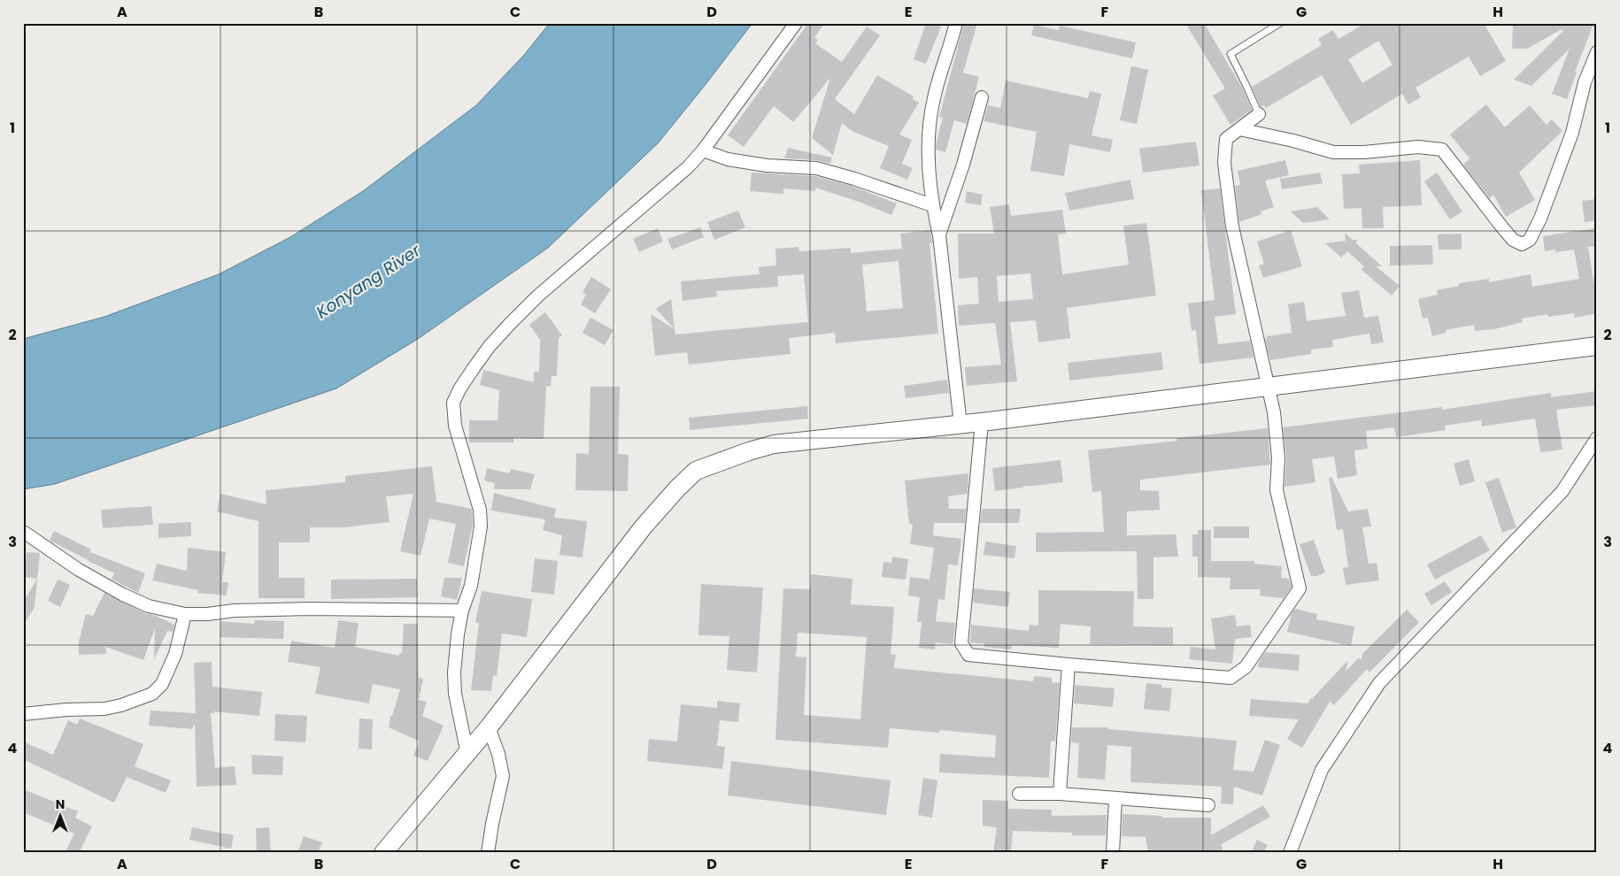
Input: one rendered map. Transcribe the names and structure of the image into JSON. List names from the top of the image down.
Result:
{
  "water": ["Konyang River"],
  "north": "top",
  "grid": {
    "columns": [
      "A",
      "B",
      "C",
      "D",
      "E",
      "F",
      "G",
      "H"
    ],
    "rows": [
      "1",
      "2",
      "3",
      "4"
    ]
  }
}
